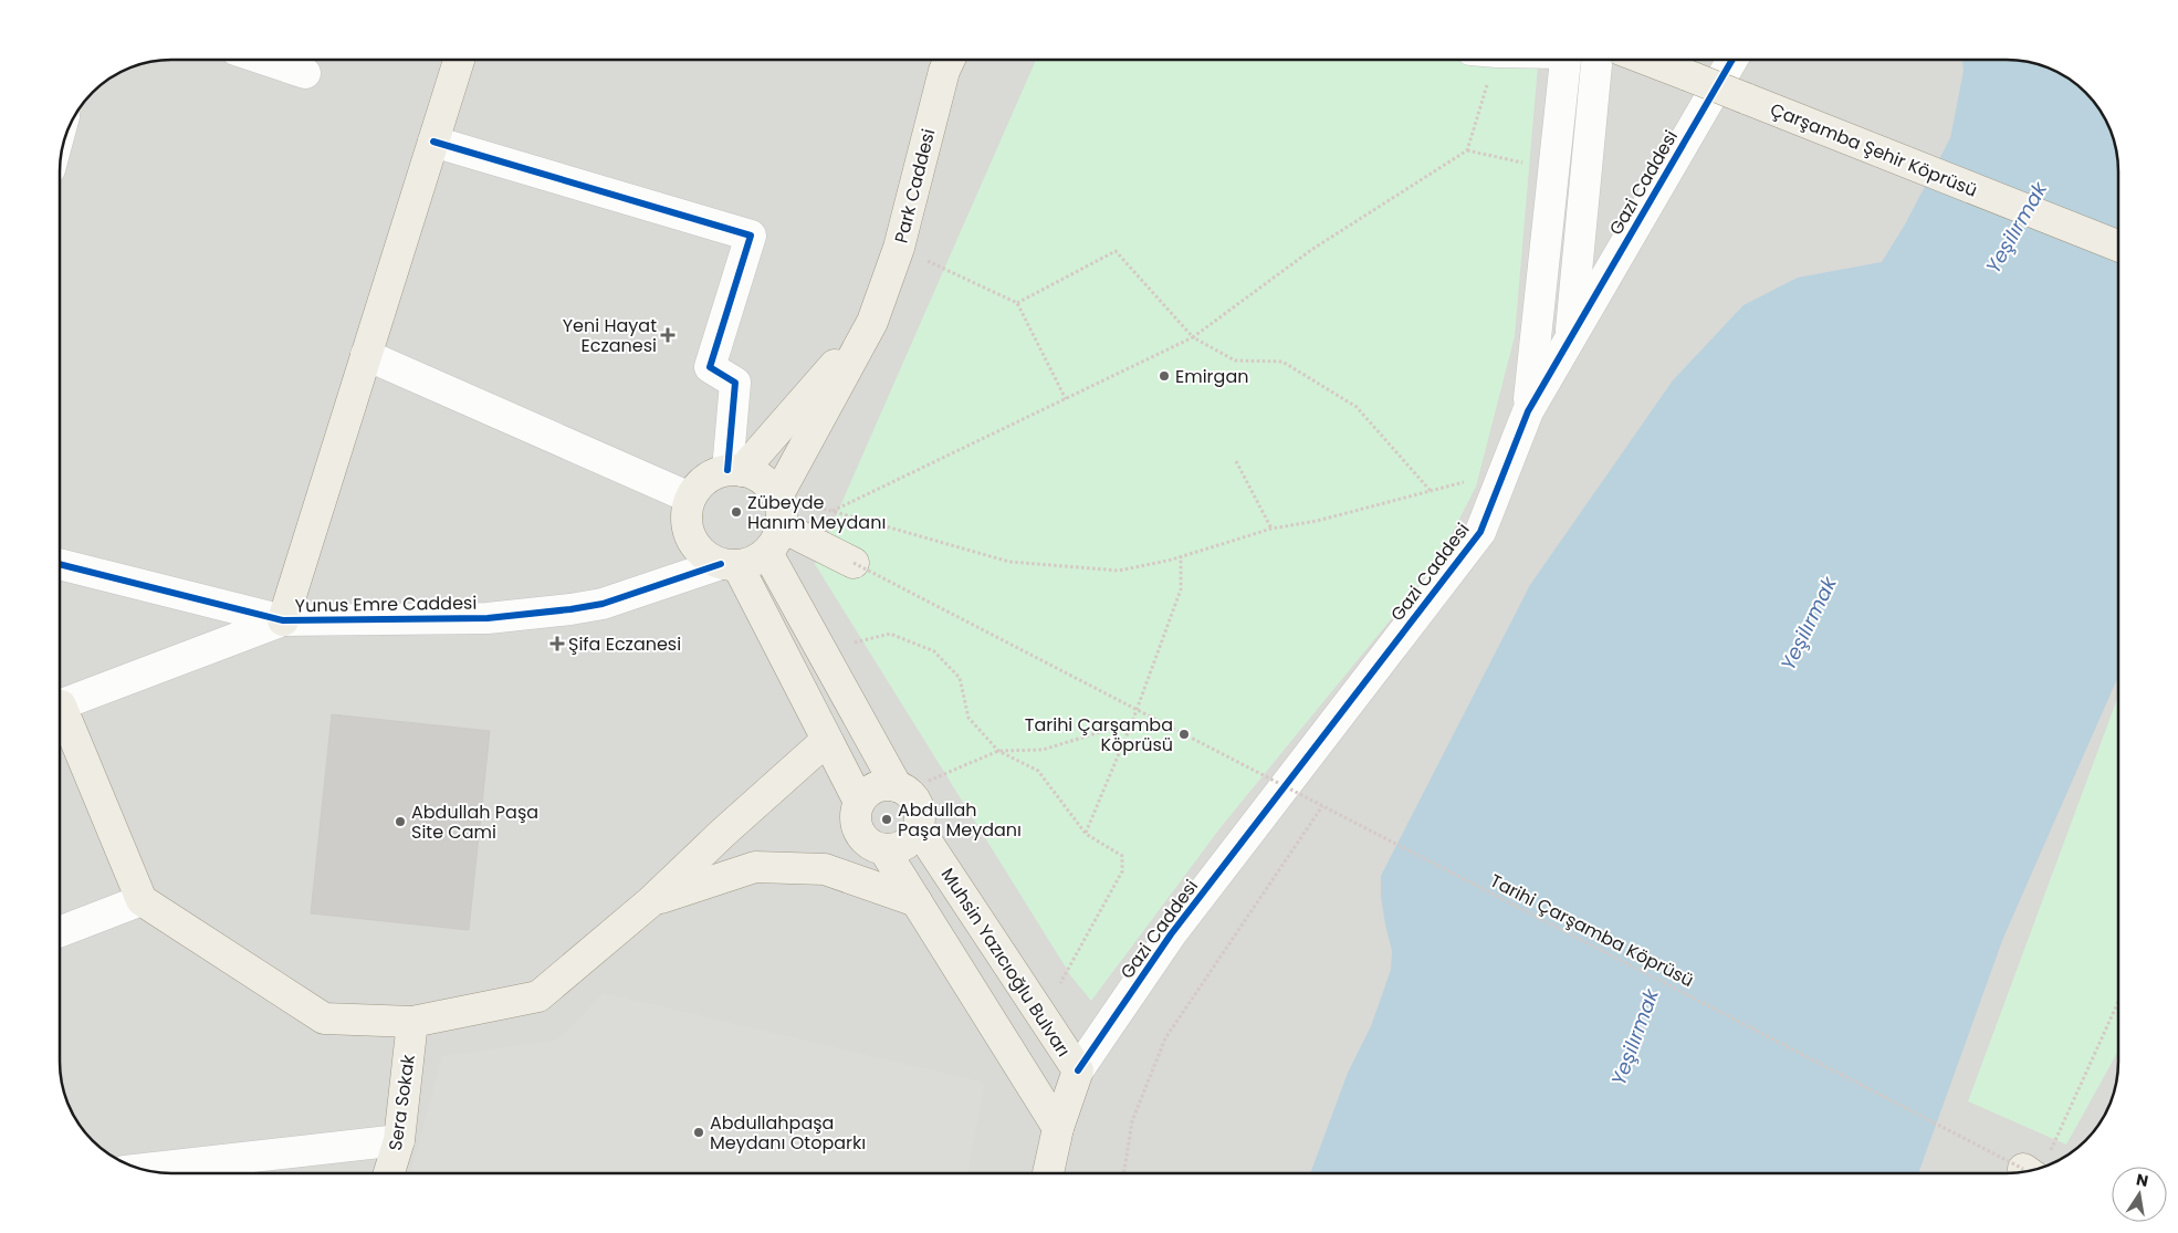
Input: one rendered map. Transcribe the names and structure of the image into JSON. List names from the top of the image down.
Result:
{
  "streets": {
    "main road": [
      "Çarşamba Şehir Köprüsü",
      "Park Caddesi",
      "Muhsin Yazıcıoğlu Bulvarı",
      "Sera Sokak"
    ],
    "street": ["Gazi Caddesi", "Yunus Emre Caddesi"],
    "path": ["Tarihi Çarşamba Köprüsü"]
  },
  "crossings": [
    ["Gazi Caddesi", "Muhsin Yazıcıoğlu Bulvarı"],
    ["Park Caddesi", "Yunus Emre Caddesi"]
  ],
  "water": ["Yeşilırmak"],
  "places": {
    "health": ["Yeni Hayat Eczanesi", "Şifa Eczanesi"],
    "other": [
      "Emirgan",
      "Zübeyde Hanım Meydanı",
      "Tarihi Çarşamba Köprüsü",
      "Abdullah Paşa Meydanı",
      "Abdullah Paşa Site Cami",
      "Abdullahpaşa Meydanı Otoparkı"
    ]
  },
  "north": "top"
}
